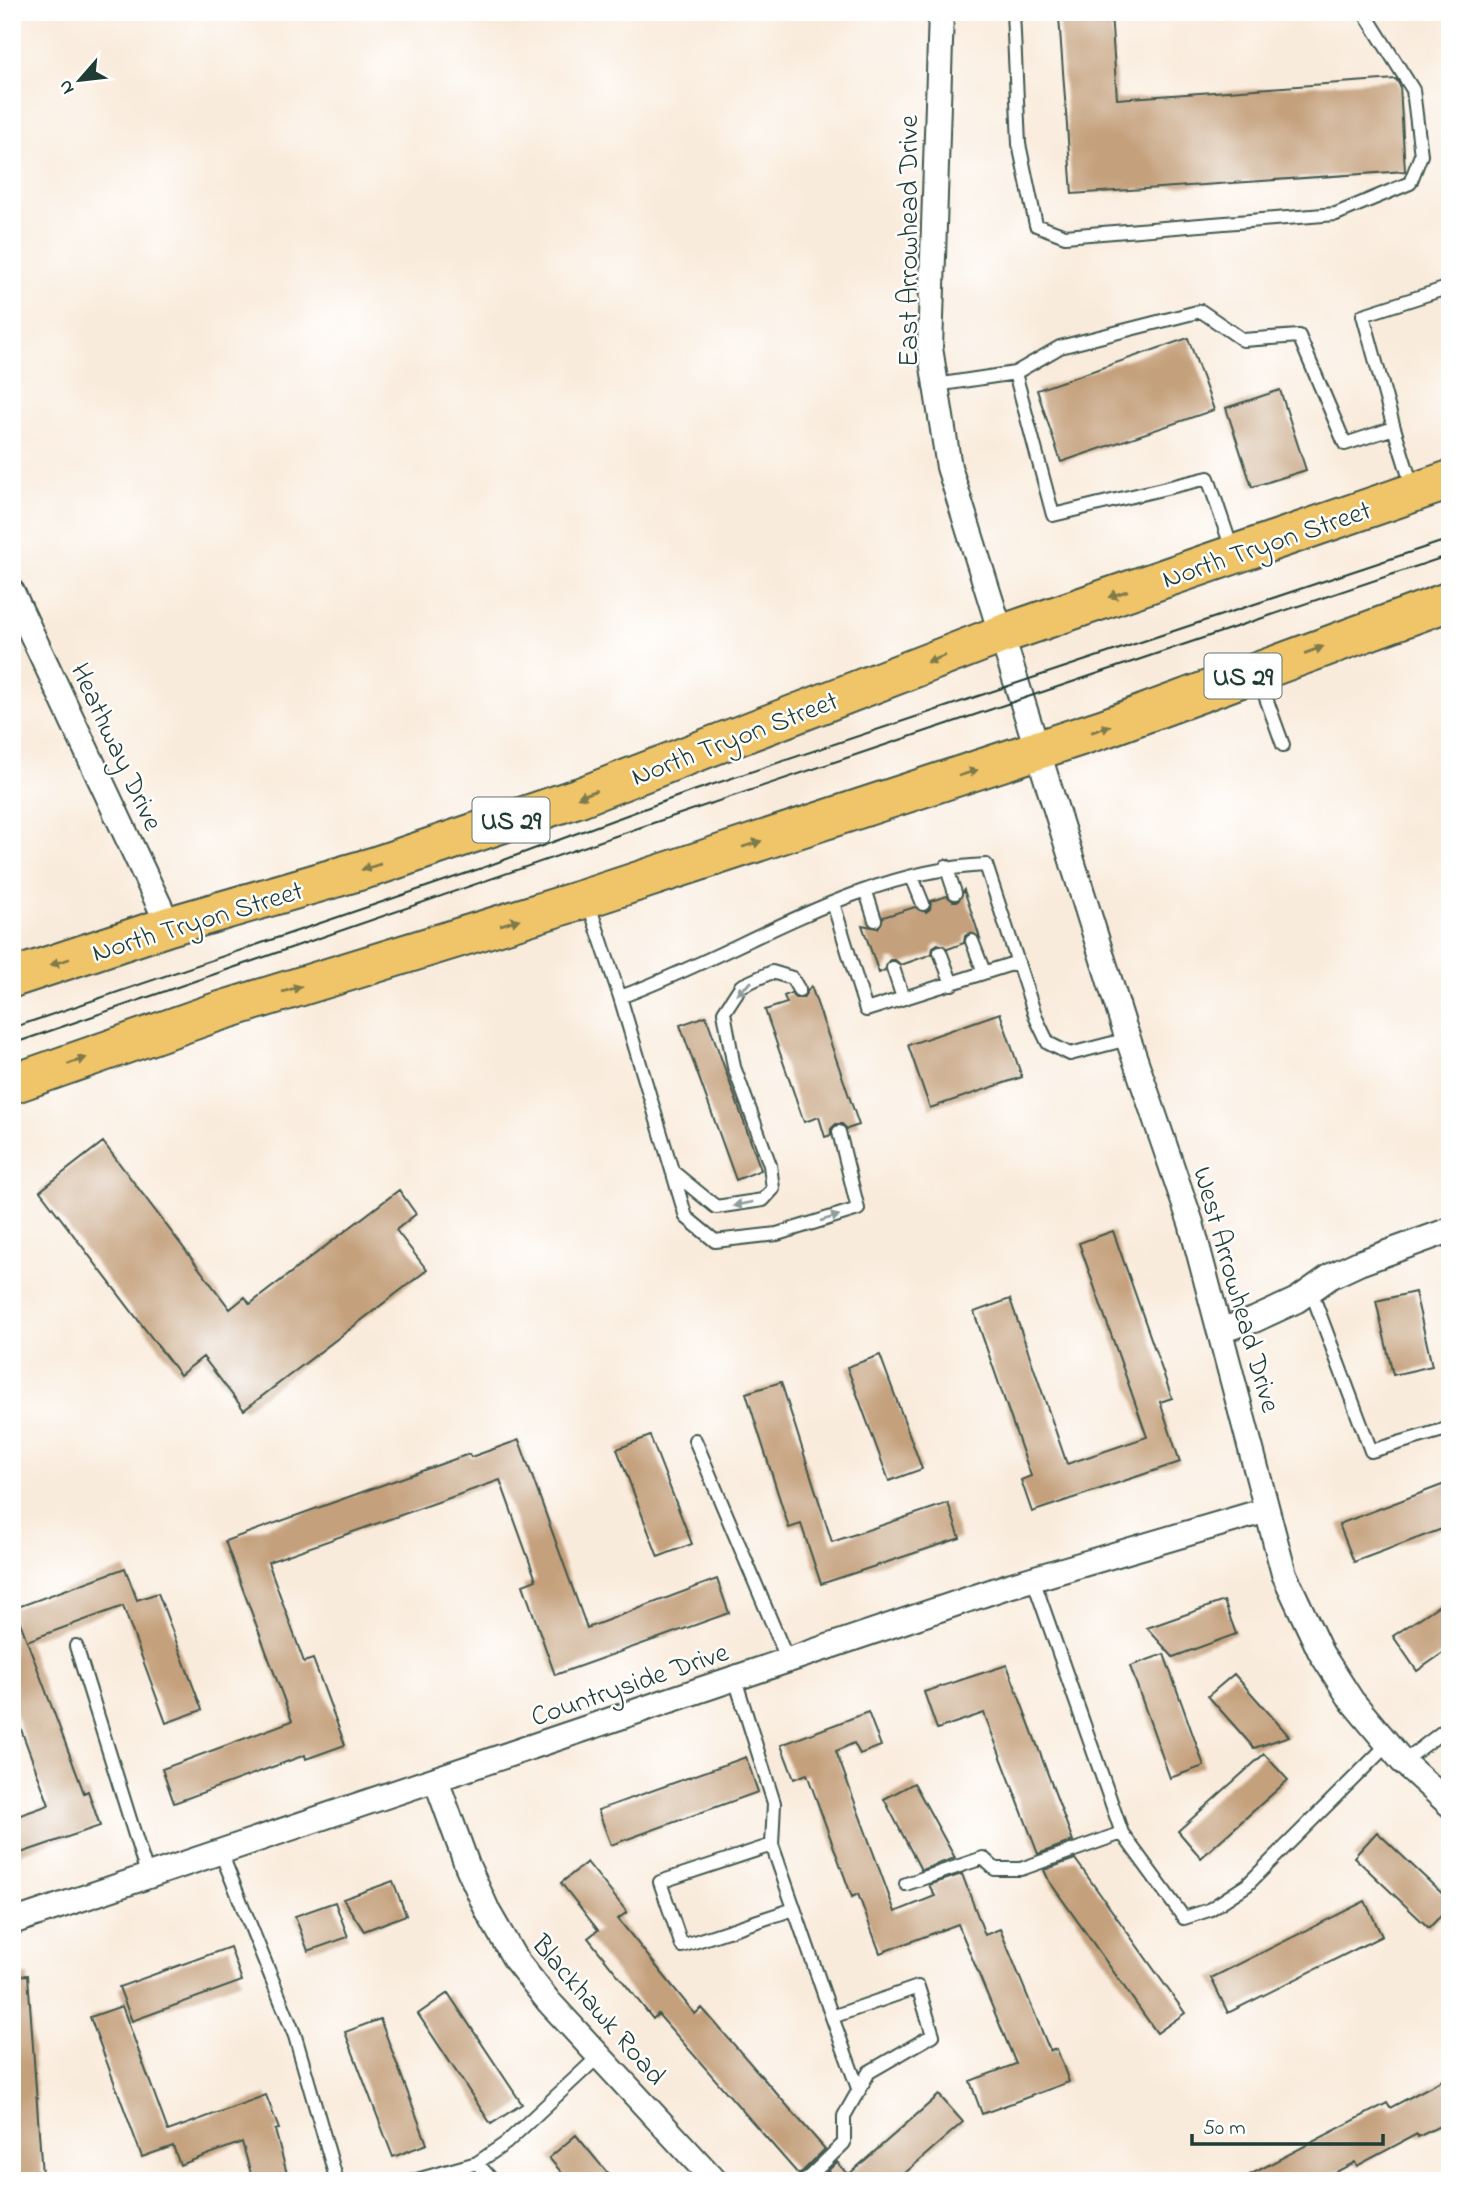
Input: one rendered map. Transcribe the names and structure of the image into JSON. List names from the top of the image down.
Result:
{
  "streets": {
    "main road": ["North Tryon Street", "US 29"],
    "street": [
      "East Arrowhead Drive",
      "Heathway Drive",
      "West Arrowhead Drive",
      "Countryside Drive",
      "Blackhawk Road"
    ]
  },
  "crossings": [
    ["East Arrowhead Drive", "North Tryon Street"],
    ["East Arrowhead Drive", "US 29"],
    ["East Arrowhead Drive", "West Arrowhead Drive"],
    ["North Tryon Street", "Heathway Drive"],
    ["US 29", "West Arrowhead Drive"],
    ["West Arrowhead Drive", "Countryside Drive"],
    ["Countryside Drive", "Blackhawk Road"]
  ],
  "scale_bar": "50 m",
  "north": "bottom left"
}
